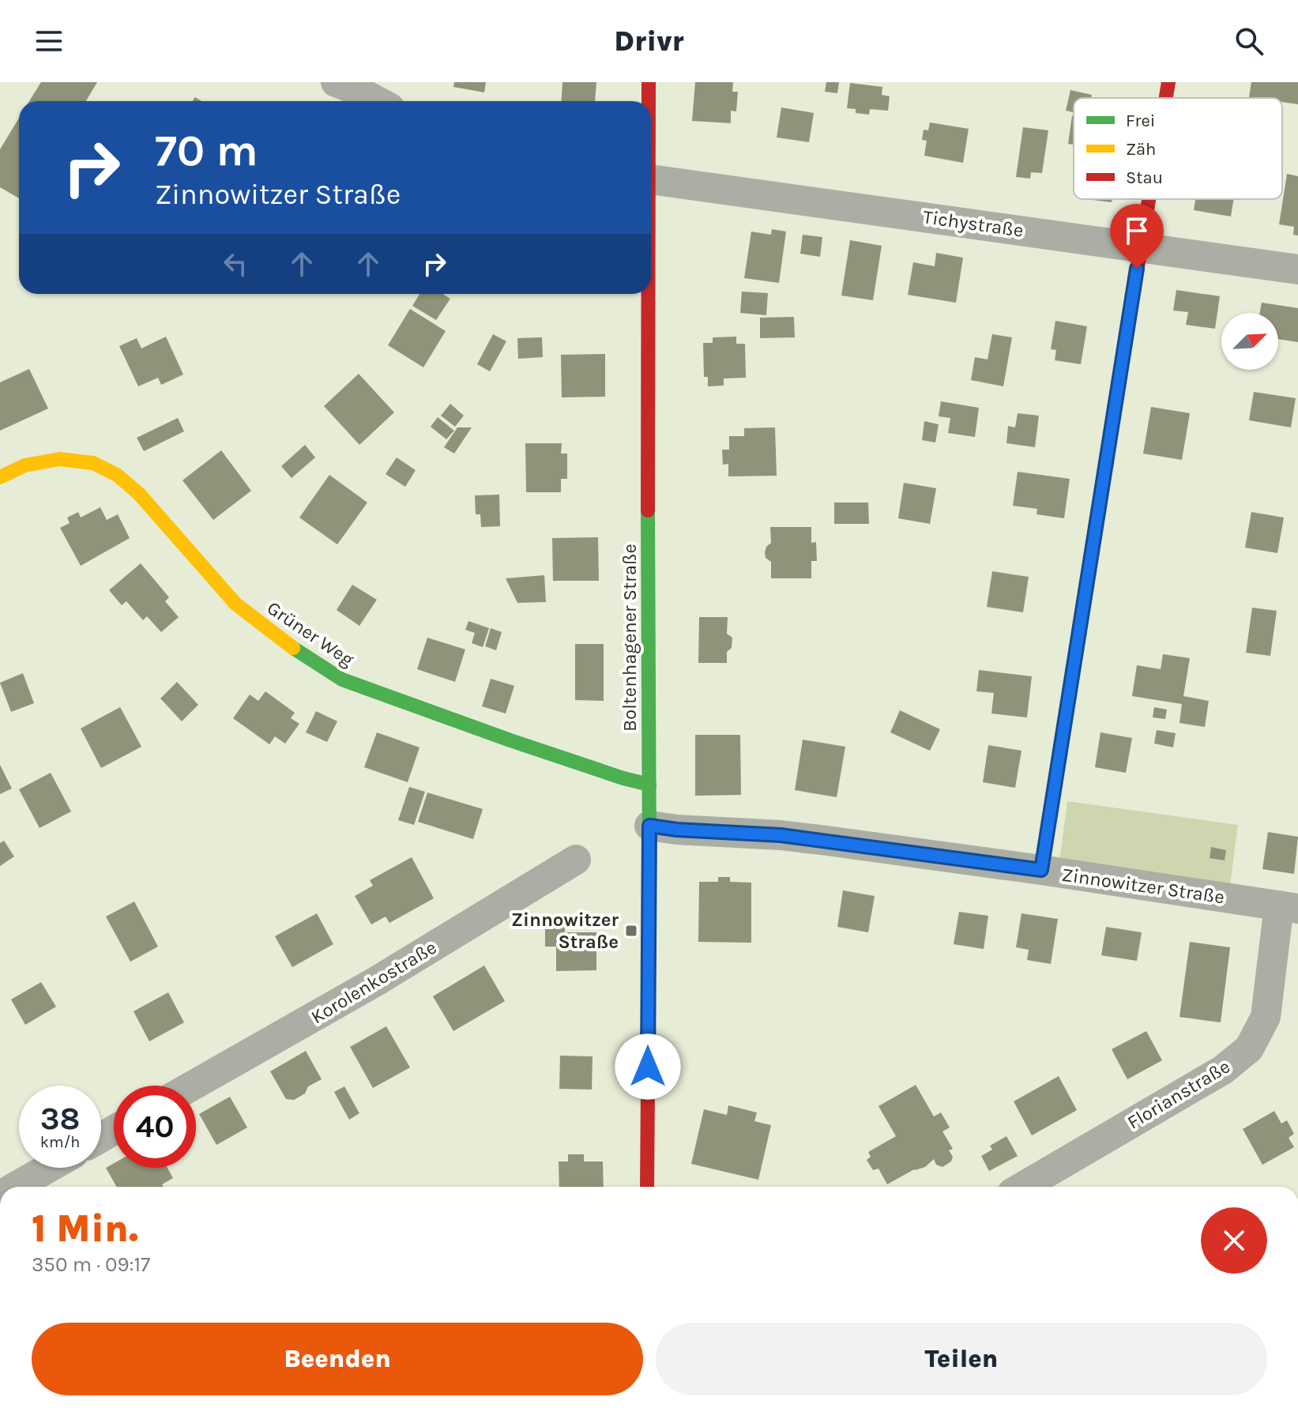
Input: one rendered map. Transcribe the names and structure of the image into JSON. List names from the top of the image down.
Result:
{
  "streets": {
    "street": [
      "Tichystraße",
      "Grüner Weg",
      "Boltenhagener Straße",
      "Zinnowitzer Straße",
      "Korolenkostraße",
      "Florianstraße"
    ]
  },
  "crossings": [
    ["Grüner Weg", "Boltenhagener Straße"],
    ["Boltenhagener Straße", "Zinnowitzer Straße"],
    ["Zinnowitzer Straße", "Florianstraße"]
  ],
  "places": {
    "transit": ["Zinnowitzer Straße"]
  },
  "legend": ["Frei", "Zäh", "Stau"],
  "north": "top right",
  "page": {
    "header": "Drivr",
    "turn": ["70 m", "Zinnowitzer Straße"],
    "speed": "38 km/h",
    "limit": "40",
    "heading": ["1 Min.", "350 m · 09:17"],
    "buttons": ["Beenden", "Teilen"]
  }
}
